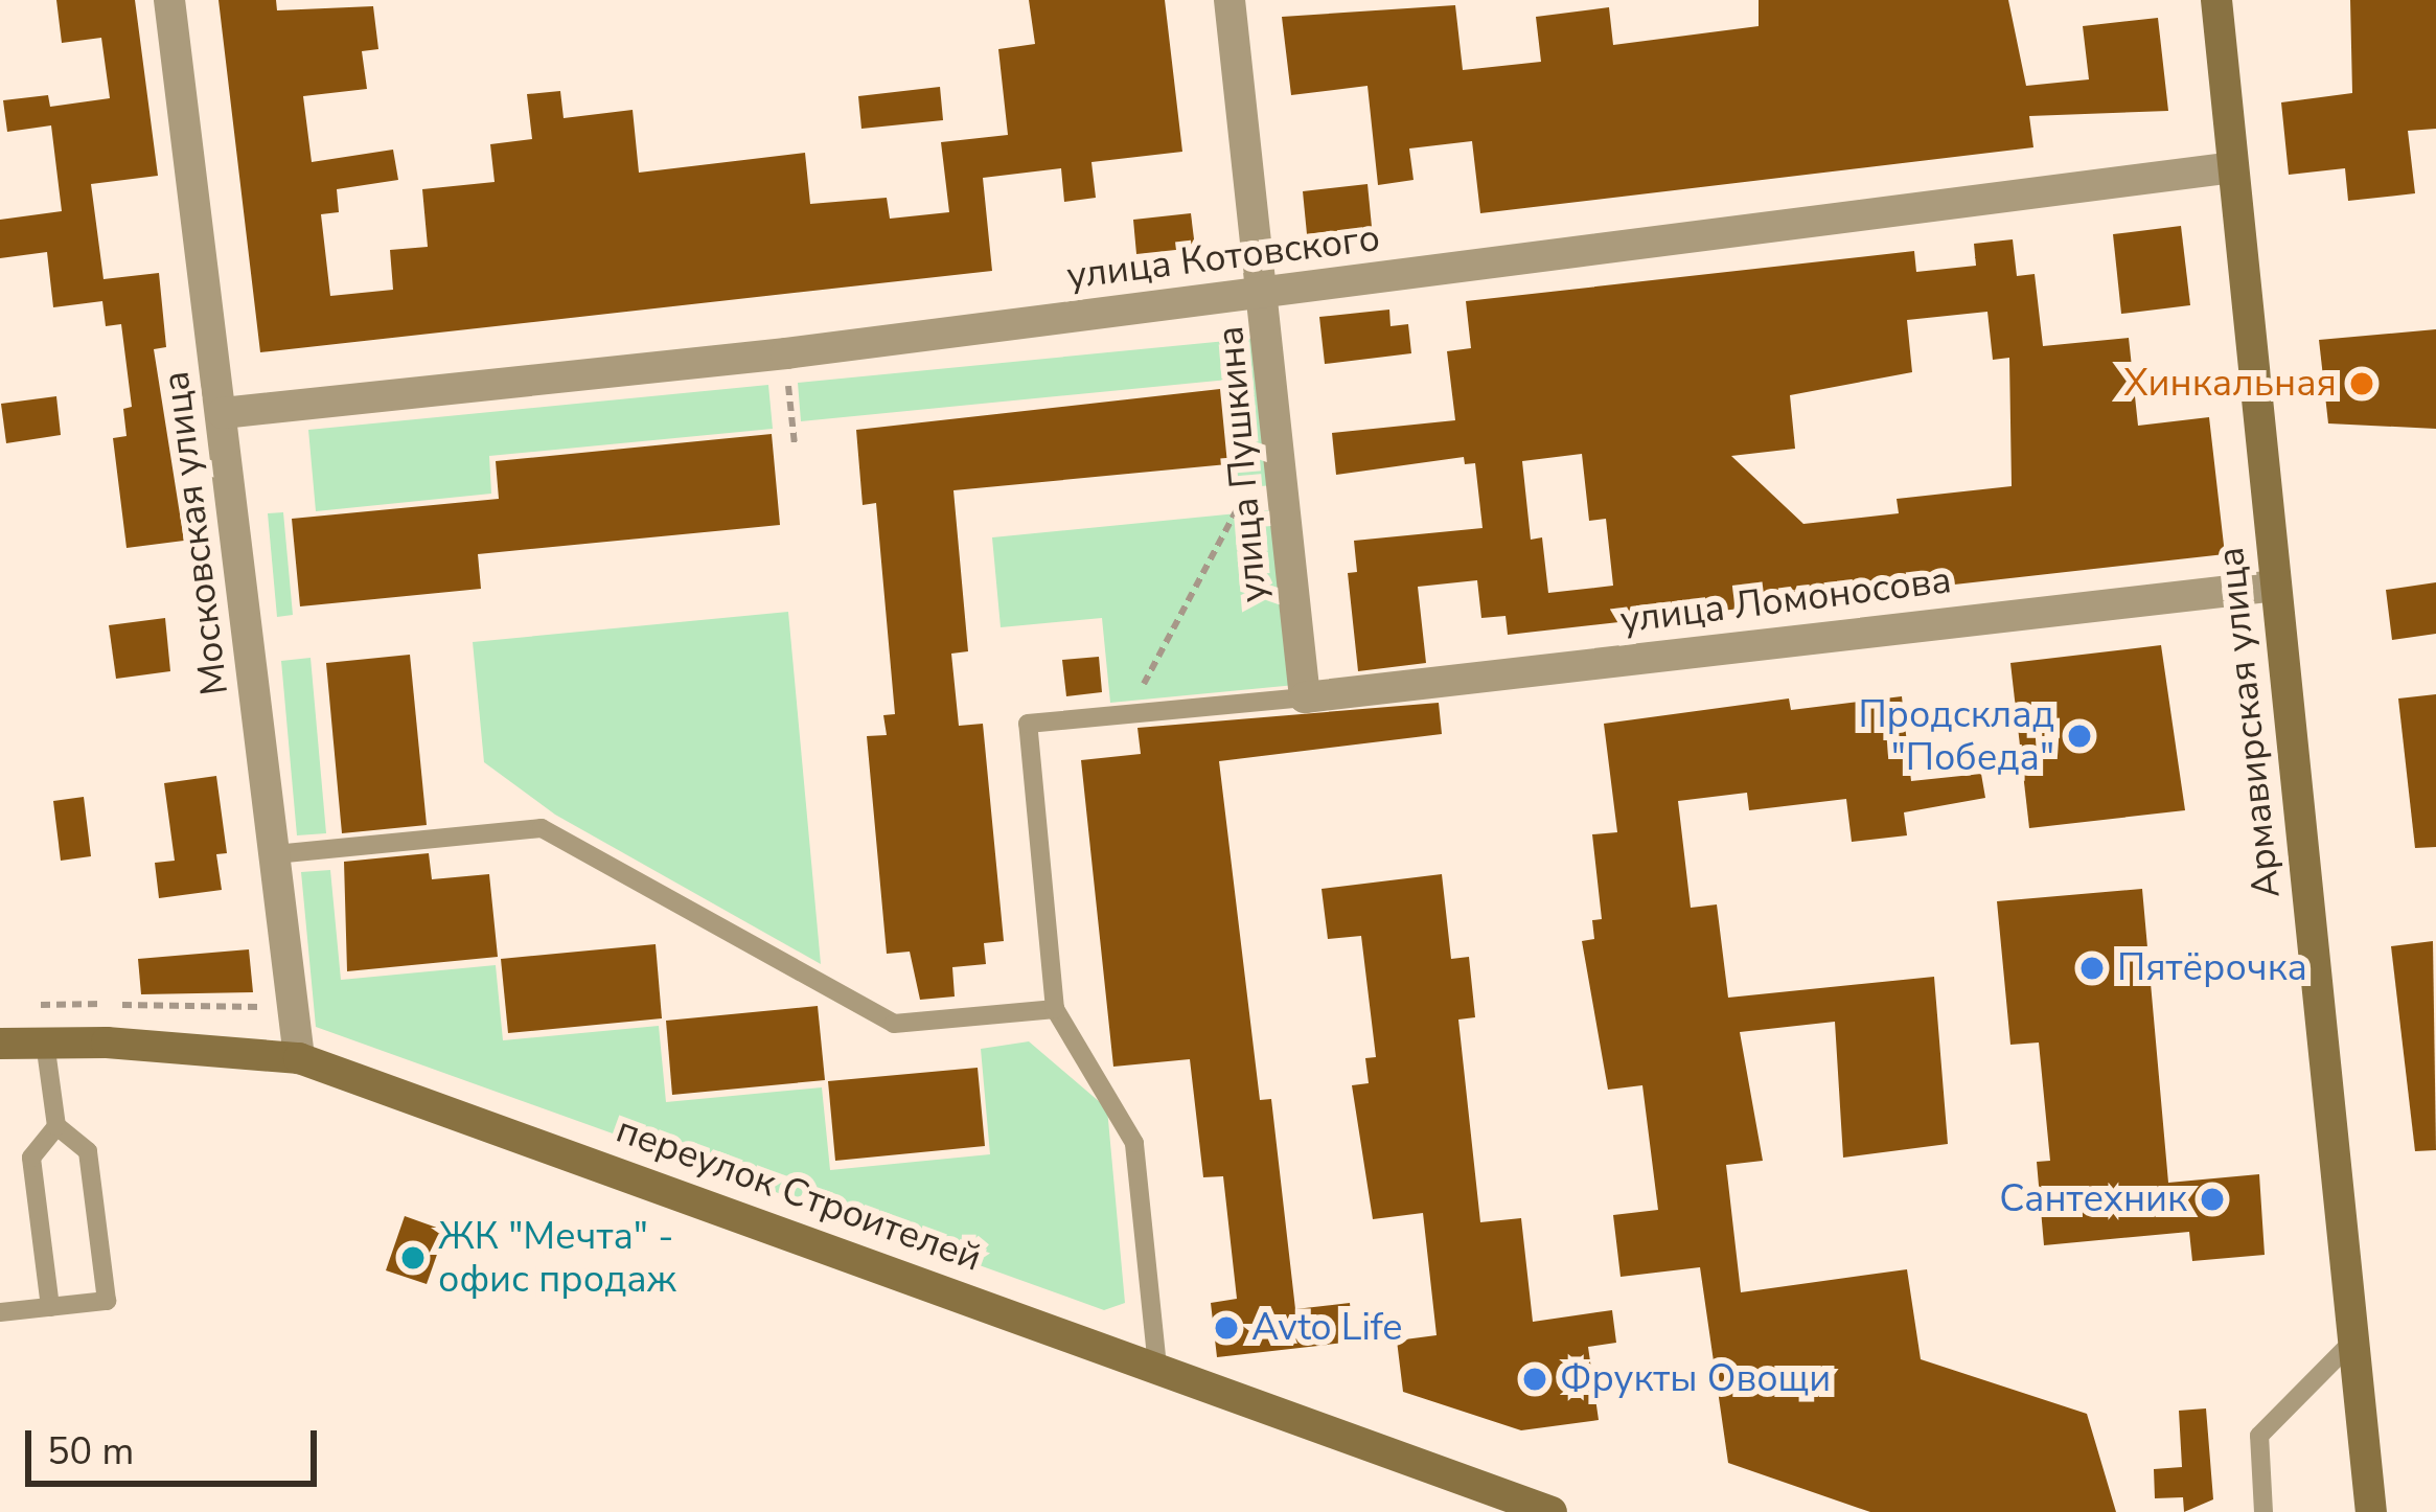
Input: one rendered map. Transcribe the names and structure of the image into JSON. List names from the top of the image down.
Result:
{
  "streets": {
    "street": [
      "улица Котовского",
      "улица Пушкина",
      "Московская улица",
      "улица Ломоносова",
      "Армавирская улица",
      "переулок Строителей"
    ]
  },
  "crossings": [
    ["улица Котовского", "улица Пушкина"],
    ["улица Котовского", "Московская улица"],
    ["улица Котовского", "Армавирская улица"],
    ["улица Пушкина", "улица Ломоносова"],
    ["Московская улица", "переулок Строителей"],
    ["улица Ломоносова", "Армавирская улица"]
  ],
  "places": [
    "Хинкальная",
    "Продсклад \"Победа\"",
    "Пятёрочка",
    "Сантехник",
    "ЖК \"Мечта\" - офис продаж",
    "Avto Life",
    "Фрукты Овощи"
  ],
  "scale_bar": "50 m"
}
